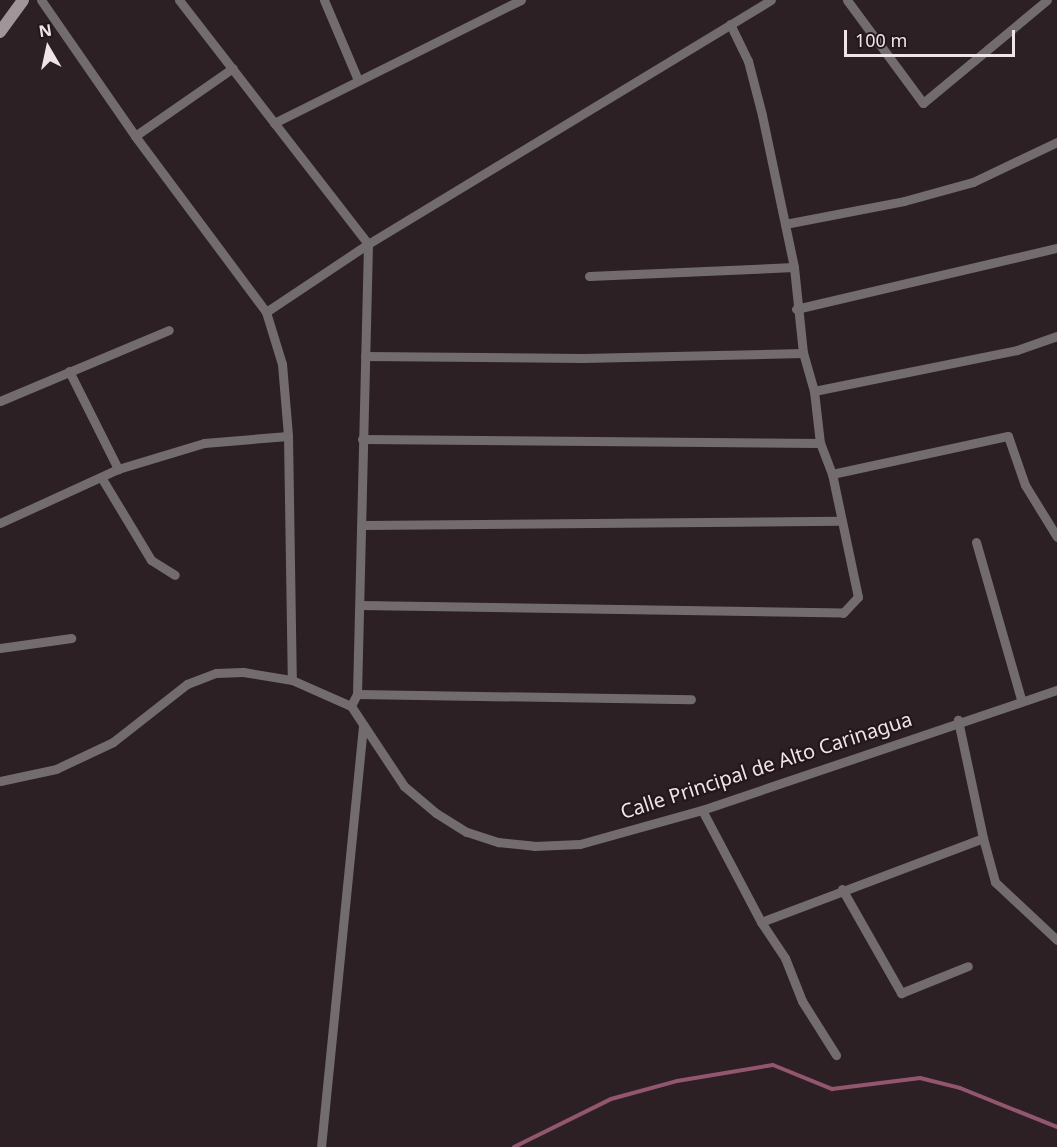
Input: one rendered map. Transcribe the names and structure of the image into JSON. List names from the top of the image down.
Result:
{
  "streets": {
    "street": ["Calle Principal de Alto Carinagua"]
  },
  "scale_bar": "100 m",
  "north": "top"
}
